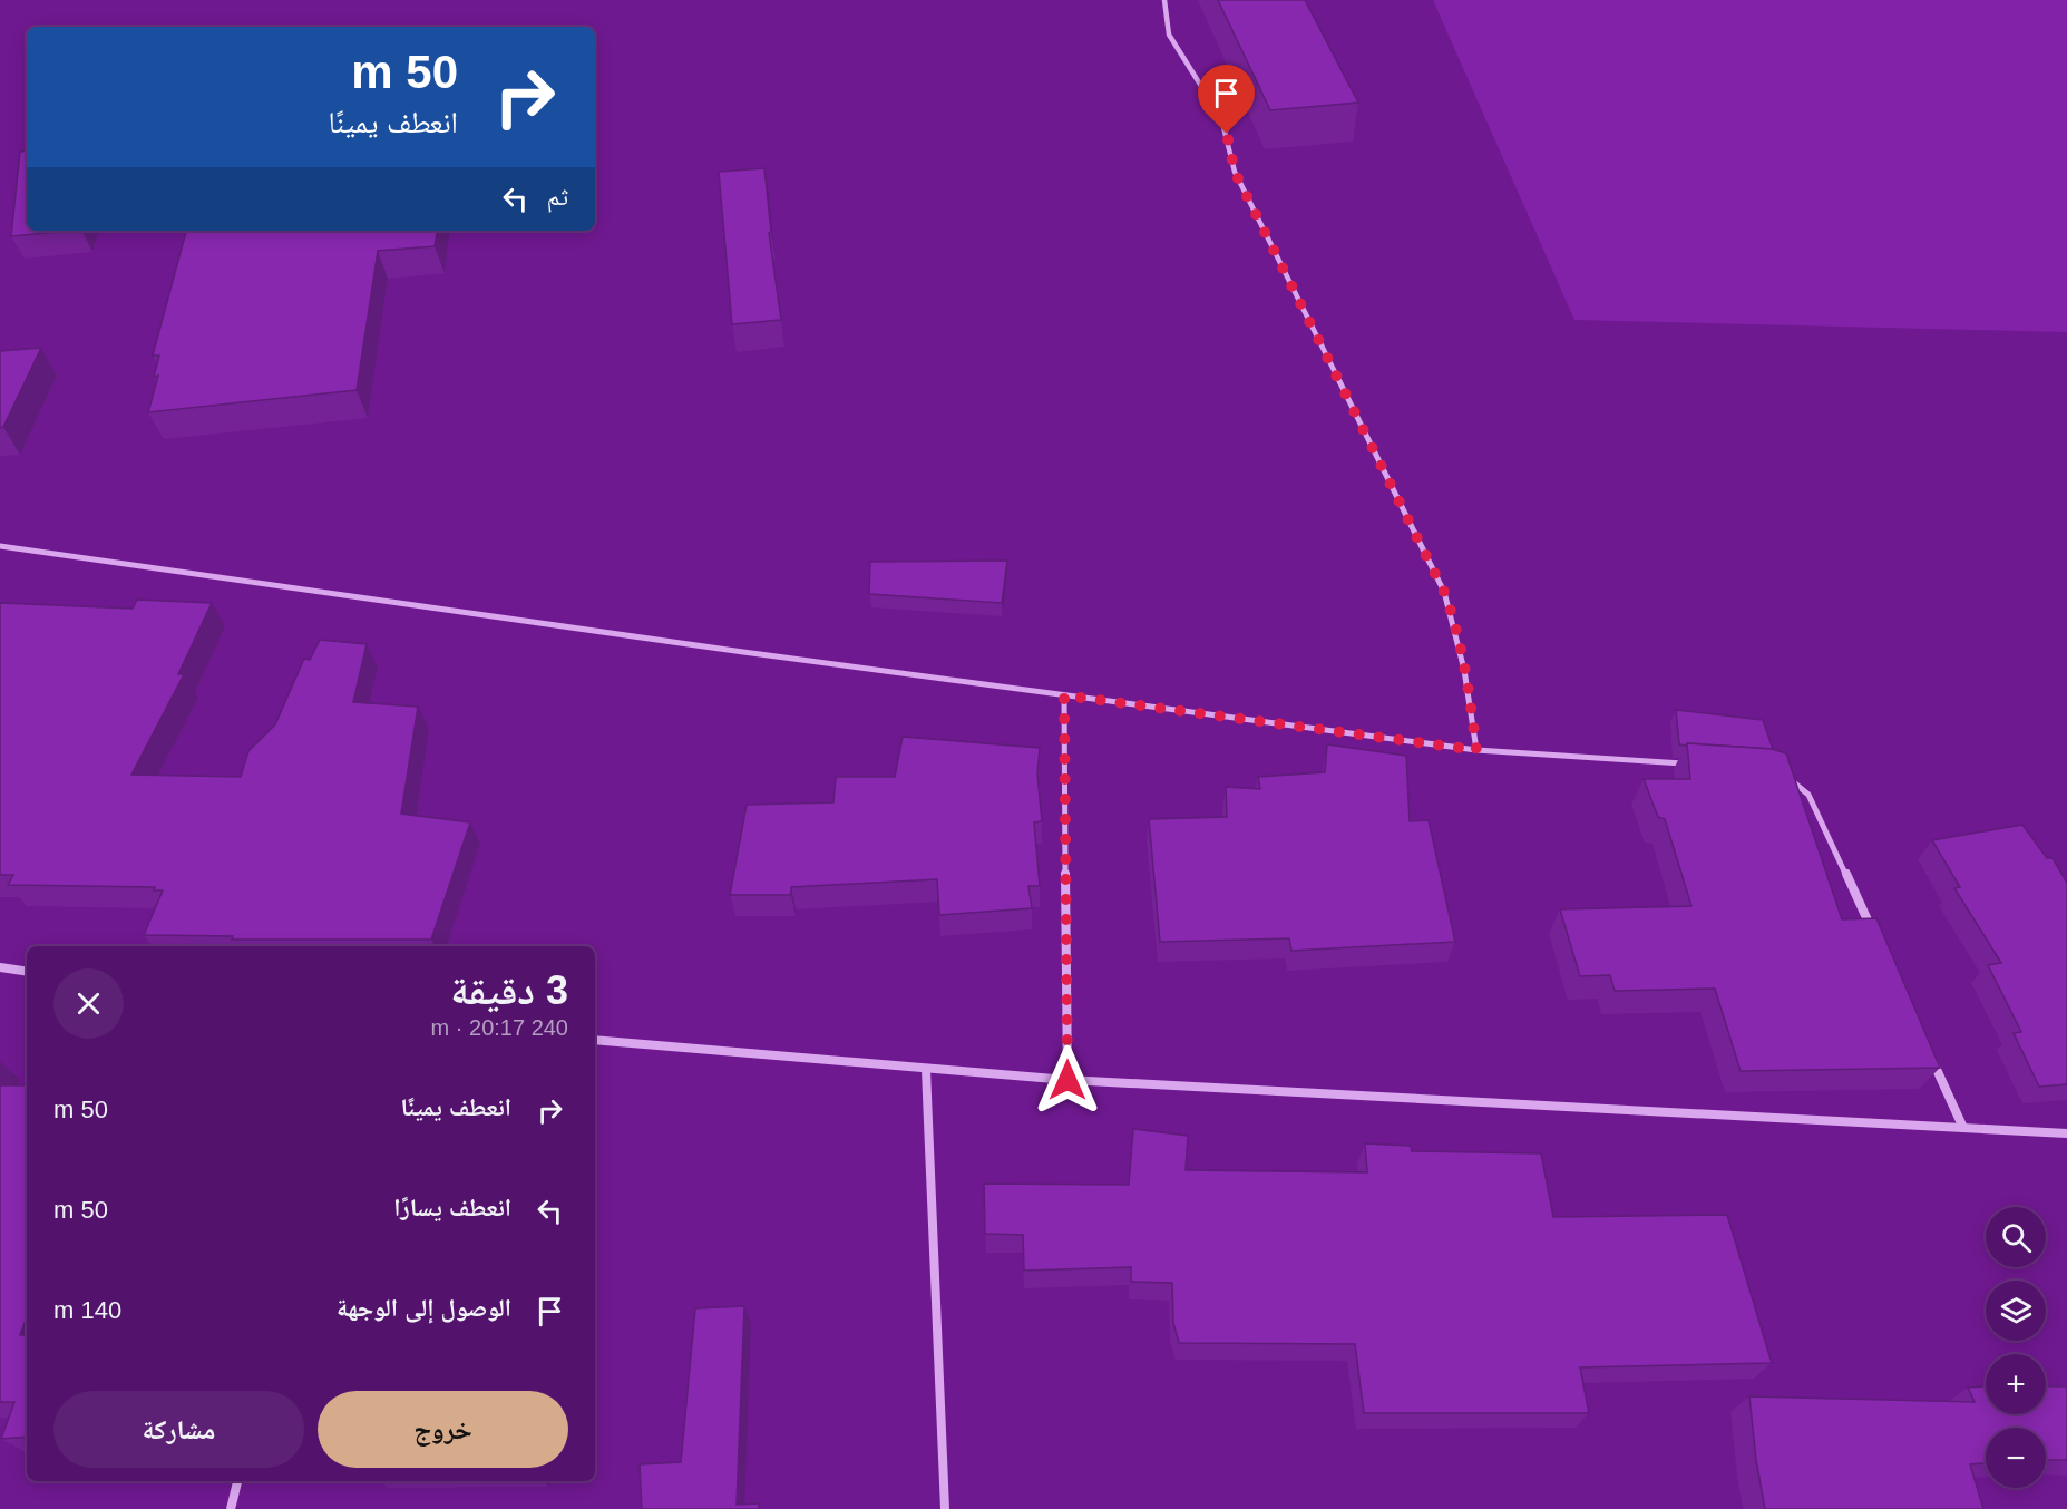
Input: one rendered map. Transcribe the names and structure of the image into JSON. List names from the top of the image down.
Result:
{
  "page": {
    "turn": ["50 m", "انعطف يمينًا"],
    "then": "ثم",
    "heading": ["3 دقيقة", "240 m · 20:17"],
    "list": [
      {
        "name": "انعطف يمينًا",
        "value": "50 m"
      },
      {
        "name": "انعطف يسارًا",
        "value": "50 m"
      },
      {
        "name": "الوصول إلى الوجهة",
        "value": "140 m"
      }
    ],
    "map_buttons": ["+", "−"],
    "buttons": ["خروج", "مشاركة"]
  }
}
